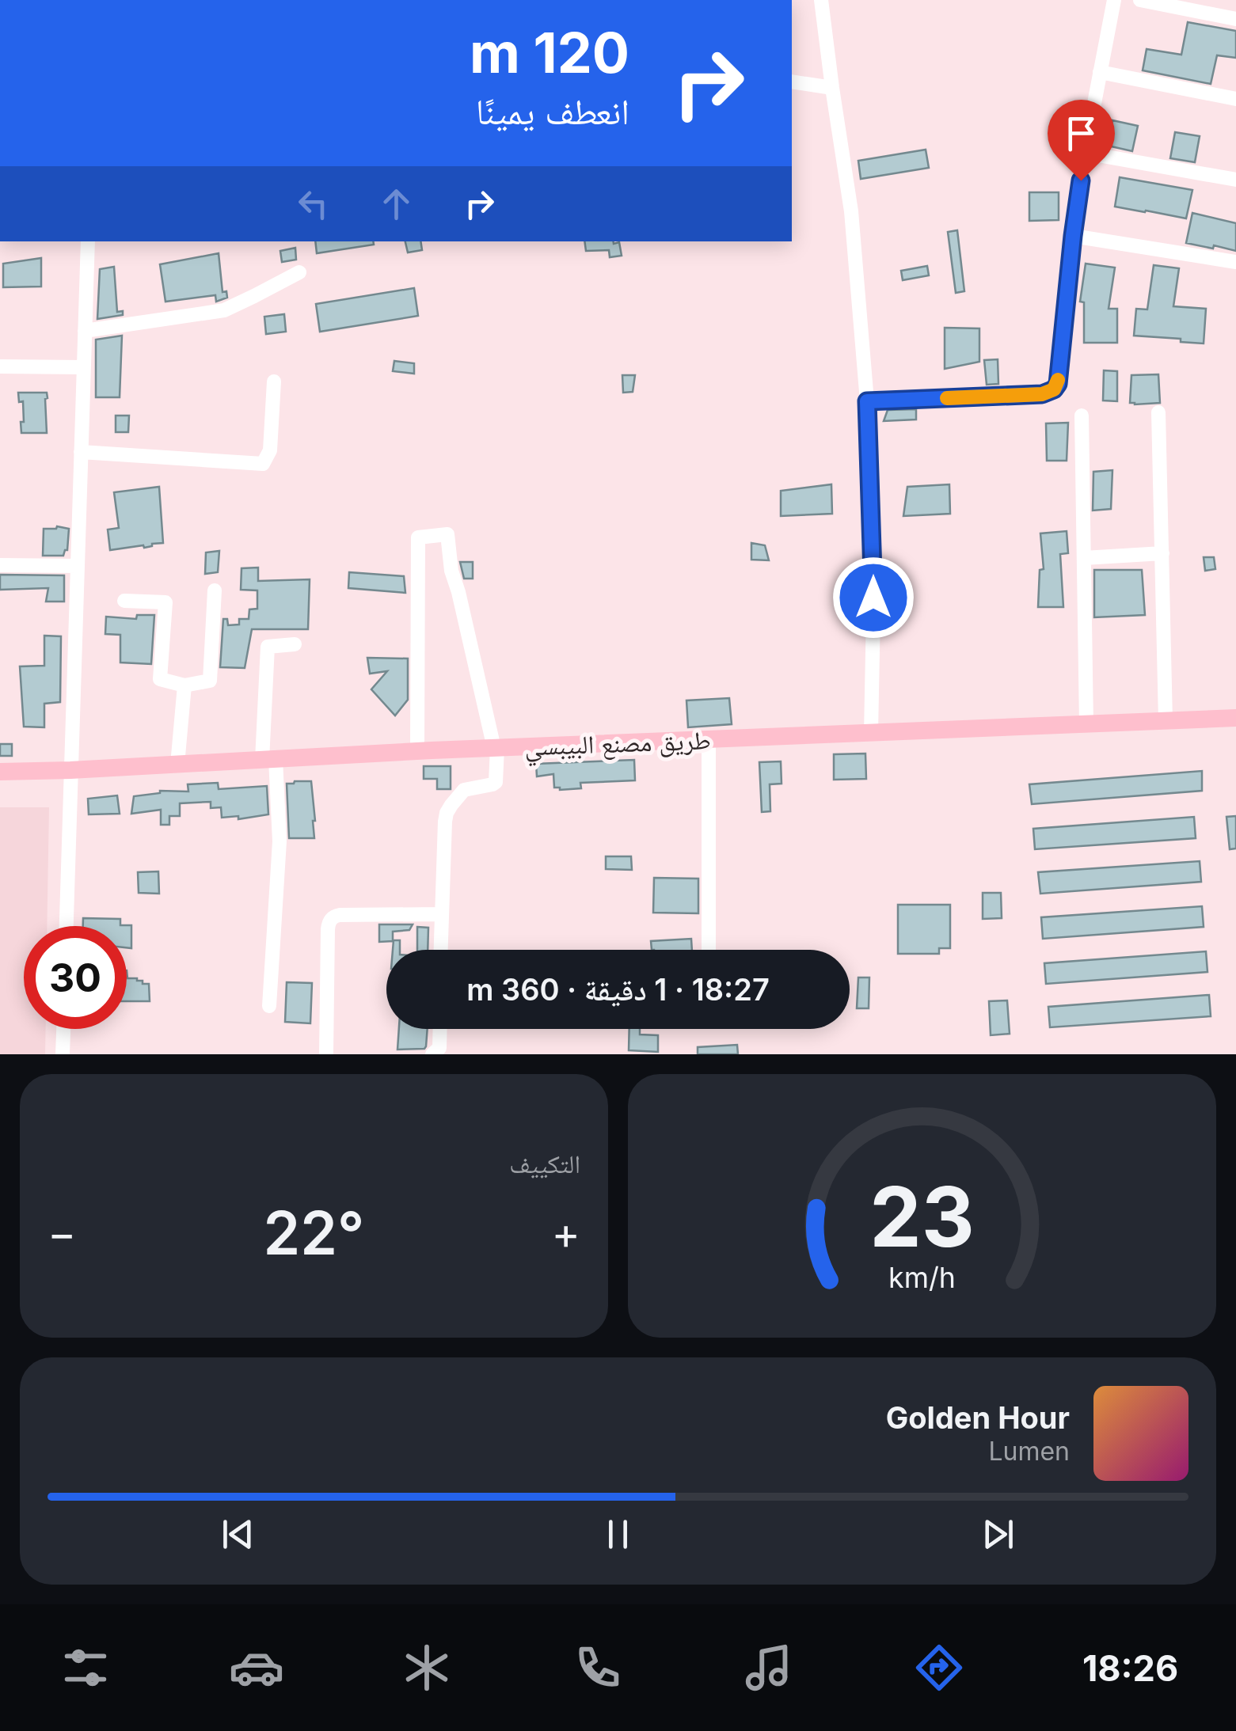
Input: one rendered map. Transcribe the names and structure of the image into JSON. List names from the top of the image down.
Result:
{
  "streets": {
    "main road": ["طريق مصنع البيبسي"]
  },
  "page": {
    "turn": ["120 m", "انعطف يمينًا"],
    "limit": "30",
    "trip": "18:27 · 1 دقيقة · 360 m",
    "tile": "التكييف",
    "heat": ["−", "22°", "+"],
    "song": ["Golden Hour", "Lumen"],
    "tabs": "18:26",
    "gauge": ["23", "km/h"]
  }
}
